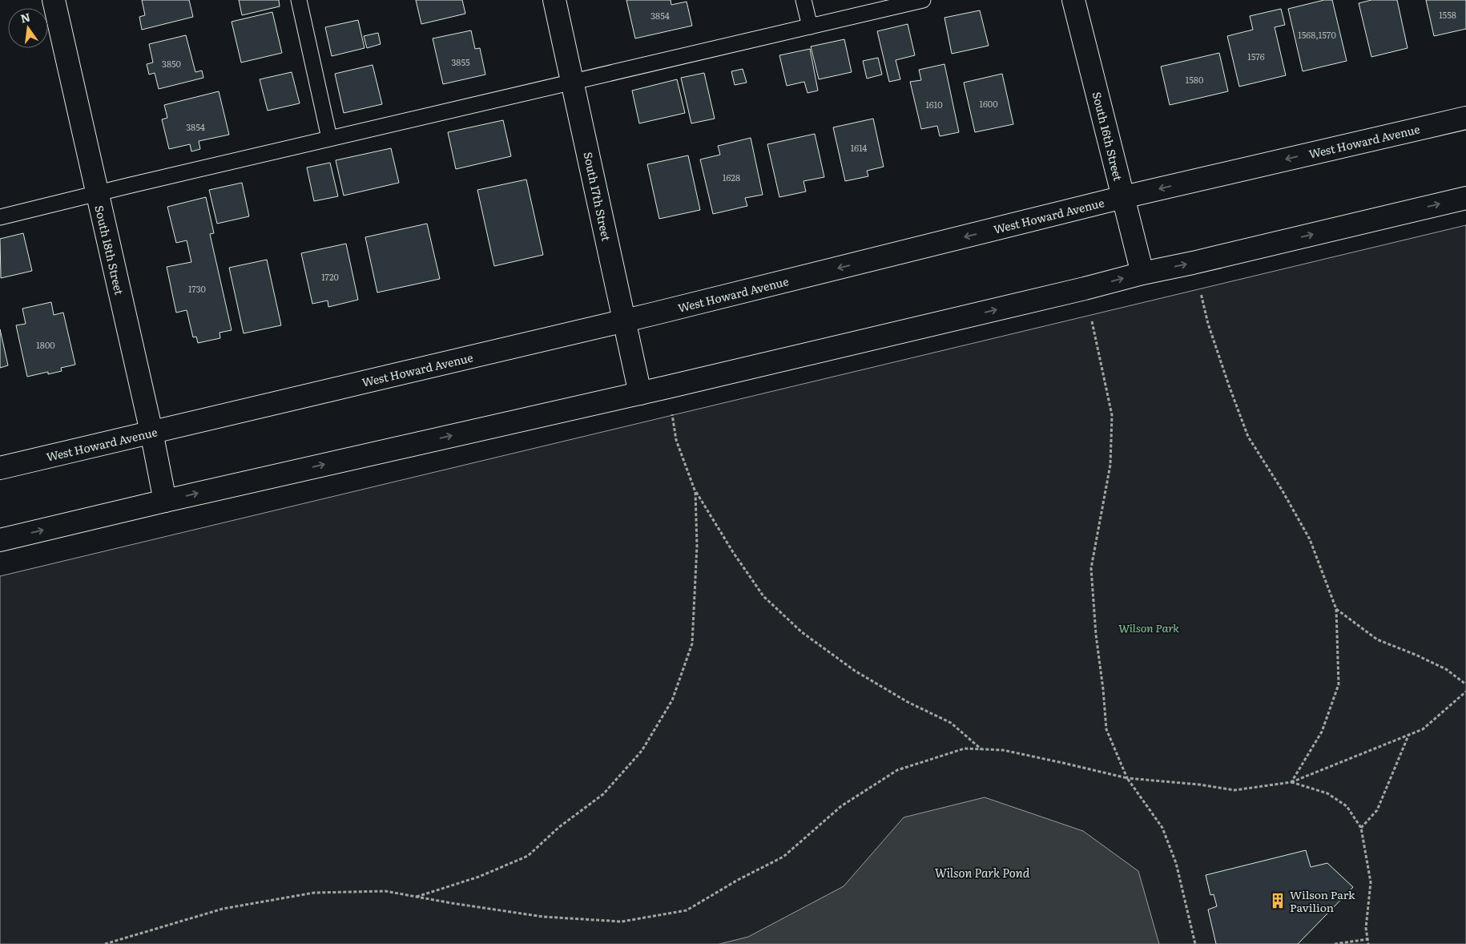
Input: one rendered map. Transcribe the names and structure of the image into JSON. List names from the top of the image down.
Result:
{
  "streets": {
    "main road": [
      "South 16th Street",
      "West Howard Avenue",
      "South 17th Street",
      "South 18th Street"
    ]
  },
  "crossings": [
    ["South 16th Street", "West Howard Avenue"],
    ["West Howard Avenue", "South 17th Street"],
    ["West Howard Avenue", "South 18th Street"]
  ],
  "water": ["Wilson Park Pond"],
  "parks": ["Wilson Park"],
  "places": {
    "building": ["Wilson Park Pavilion"]
  },
  "house_numbers": [
    "1558",
    "3854",
    "1568,1570",
    "1576",
    "3855",
    "3850",
    "1580",
    "1600",
    "1610",
    "3854",
    "1614",
    "1628",
    "1720",
    "1730",
    "1800"
  ],
  "north": "top"
}
